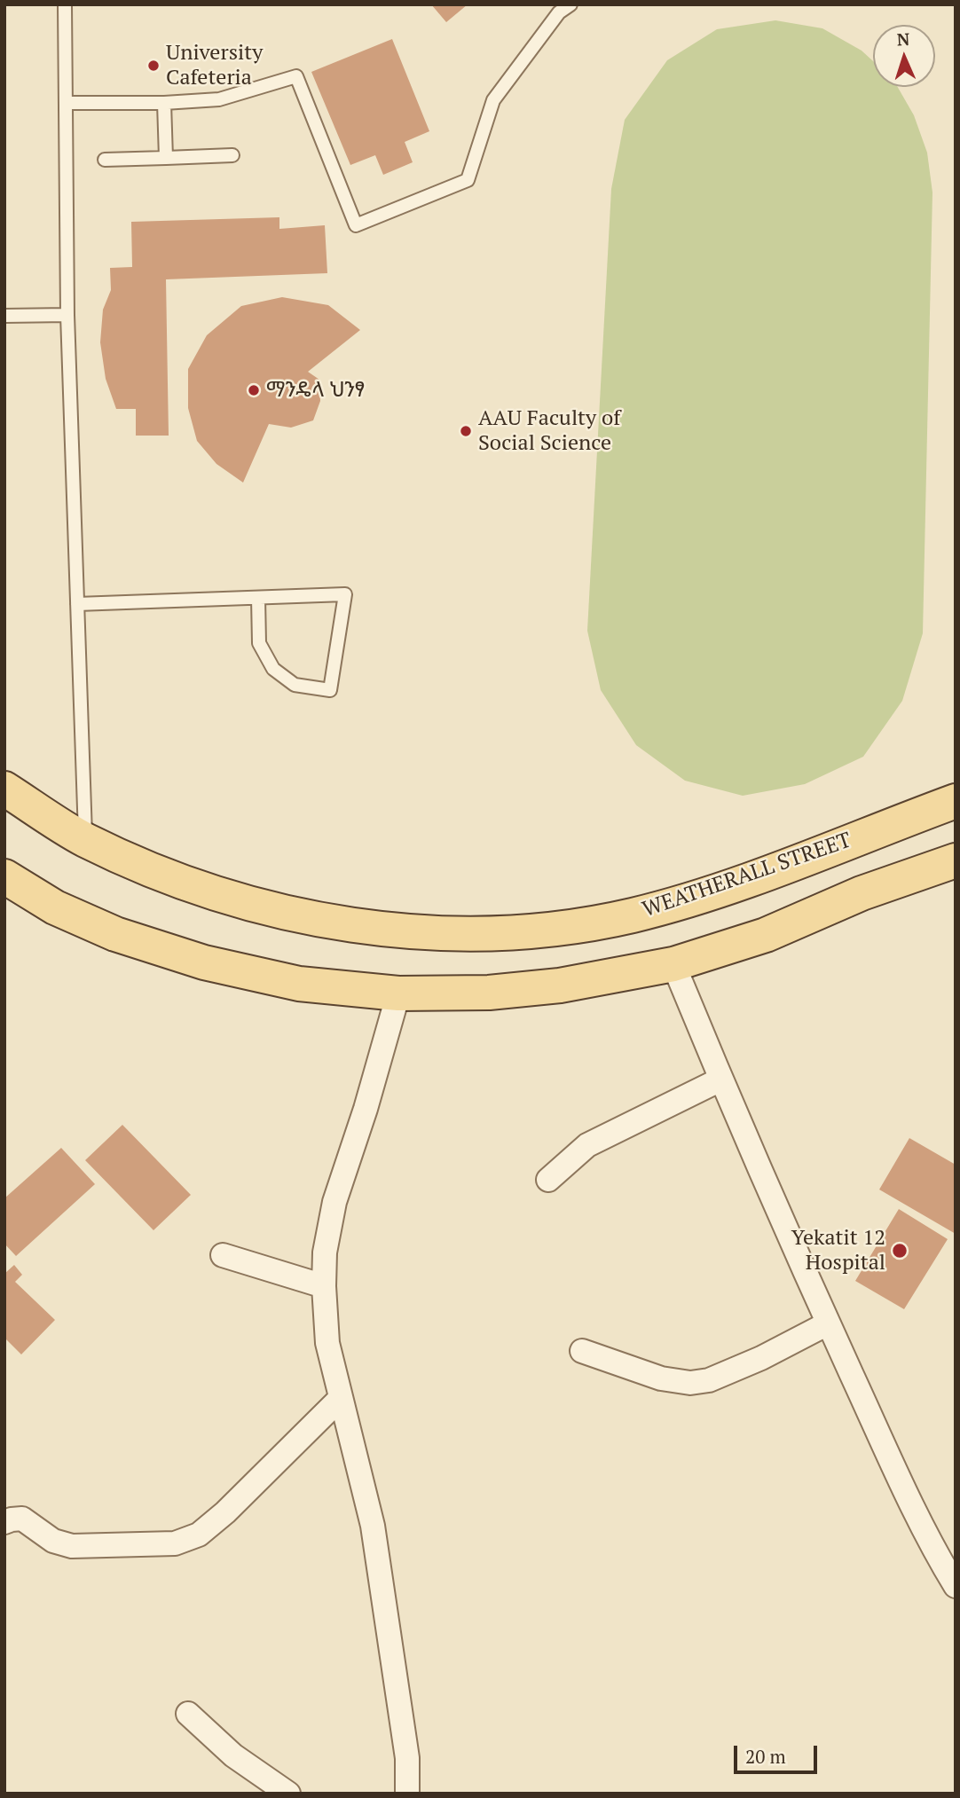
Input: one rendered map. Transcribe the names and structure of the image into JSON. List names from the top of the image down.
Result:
{
  "streets": {
    "main road": ["WEATHERALL STREET"]
  },
  "places": [
    "University Cafeteria",
    "ማንዴላ ህንፃ",
    "AAU Faculty of Social Science",
    "Yekatit 12 Hospital"
  ],
  "scale_bar": "20 m",
  "north": "top"
}
